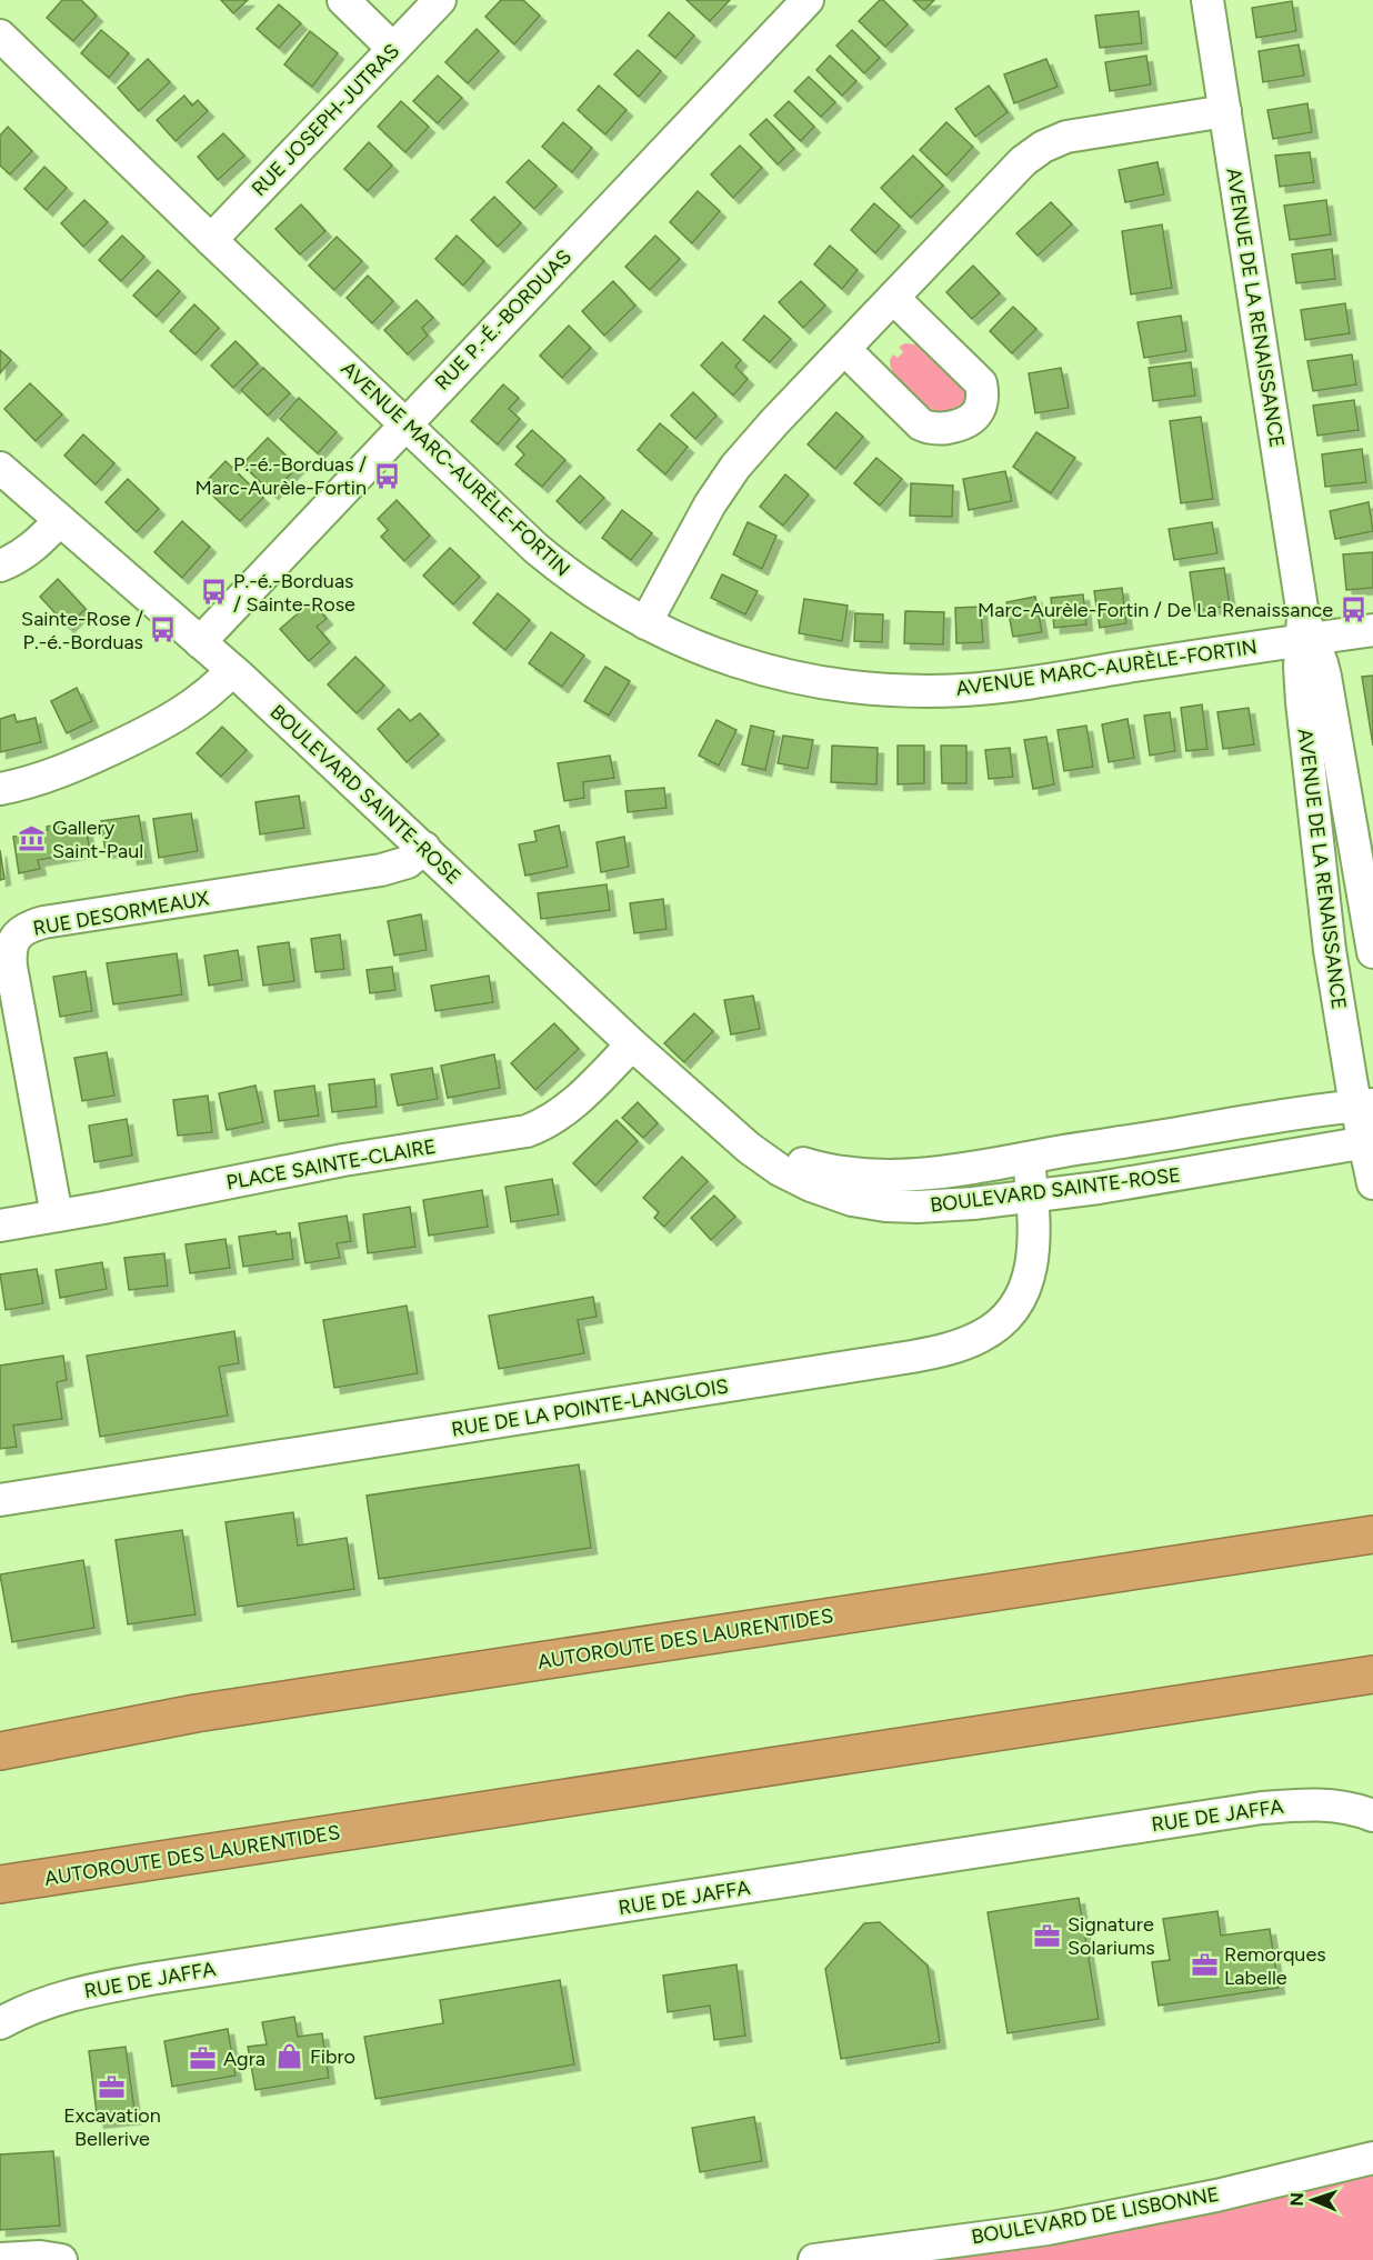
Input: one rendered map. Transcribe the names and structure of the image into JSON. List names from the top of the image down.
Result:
{
  "streets": {
    "highway": ["AUTOROUTE DES LAURENTIDES"],
    "street": [
      "RUE JOSEPH-JUTRAS",
      "AVENUE DE LA RENAISSANCE",
      "RUE P.-É.-BORDUAS",
      "AVENUE MARC-AURÈLE-FORTIN",
      "BOULEVARD SAINTE-ROSE",
      "RUE DESORMEAUX",
      "PLACE SAINTE-CLAIRE",
      "RUE DE LA POINTE-LANGLOIS",
      "RUE DE JAFFA",
      "BOULEVARD DE LISBONNE"
    ]
  },
  "crossings": [
    ["RUE JOSEPH-JUTRAS", "AVENUE MARC-AURÈLE-FORTIN"],
    ["AVENUE DE LA RENAISSANCE", "AVENUE MARC-AURÈLE-FORTIN"],
    ["AVENUE DE LA RENAISSANCE", "BOULEVARD SAINTE-ROSE"],
    ["RUE P.-É.-BORDUAS", "AVENUE MARC-AURÈLE-FORTIN"],
    ["RUE P.-É.-BORDUAS", "BOULEVARD SAINTE-ROSE"],
    ["BOULEVARD SAINTE-ROSE", "RUE DESORMEAUX"],
    ["BOULEVARD SAINTE-ROSE", "PLACE SAINTE-CLAIRE"],
    ["BOULEVARD SAINTE-ROSE", "RUE DE LA POINTE-LANGLOIS"],
    ["RUE DESORMEAUX", "PLACE SAINTE-CLAIRE"]
  ],
  "places": {
    "bus stop": [
      "P.-é.-Borduas / Marc-Aurèle-Fortin",
      "P.-é.-Borduas / Sainte-Rose",
      "Marc-Aurèle-Fortin / De La Renaissance",
      "Sainte-Rose / P.-é.-Borduas"
    ],
    "museum": ["Gallery Saint-Paul"],
    "office": [
      "Signature Solariums",
      "Remorques Labelle",
      "Agra",
      "Excavation Bellerive"
    ],
    "shop": ["Fibro"]
  },
  "north": "left"
}
